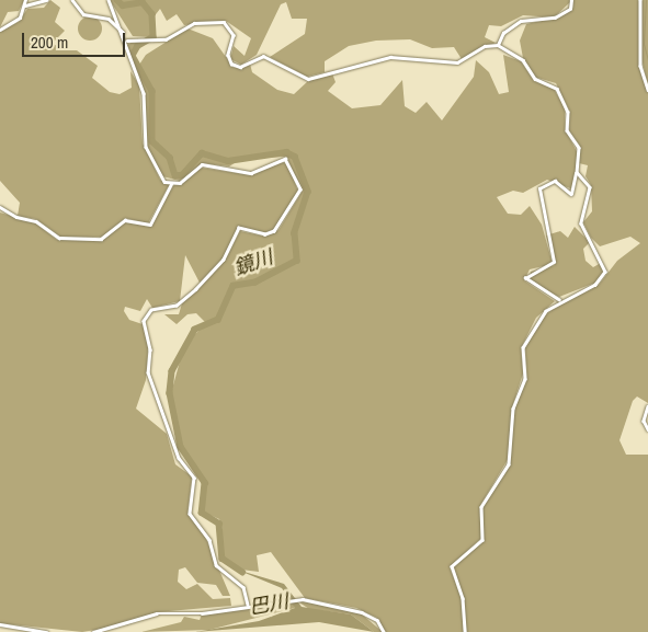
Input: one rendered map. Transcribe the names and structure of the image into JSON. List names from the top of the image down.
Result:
{
  "water": ["鏡川", "巴川"],
  "scale_bar": "200 m"
}
